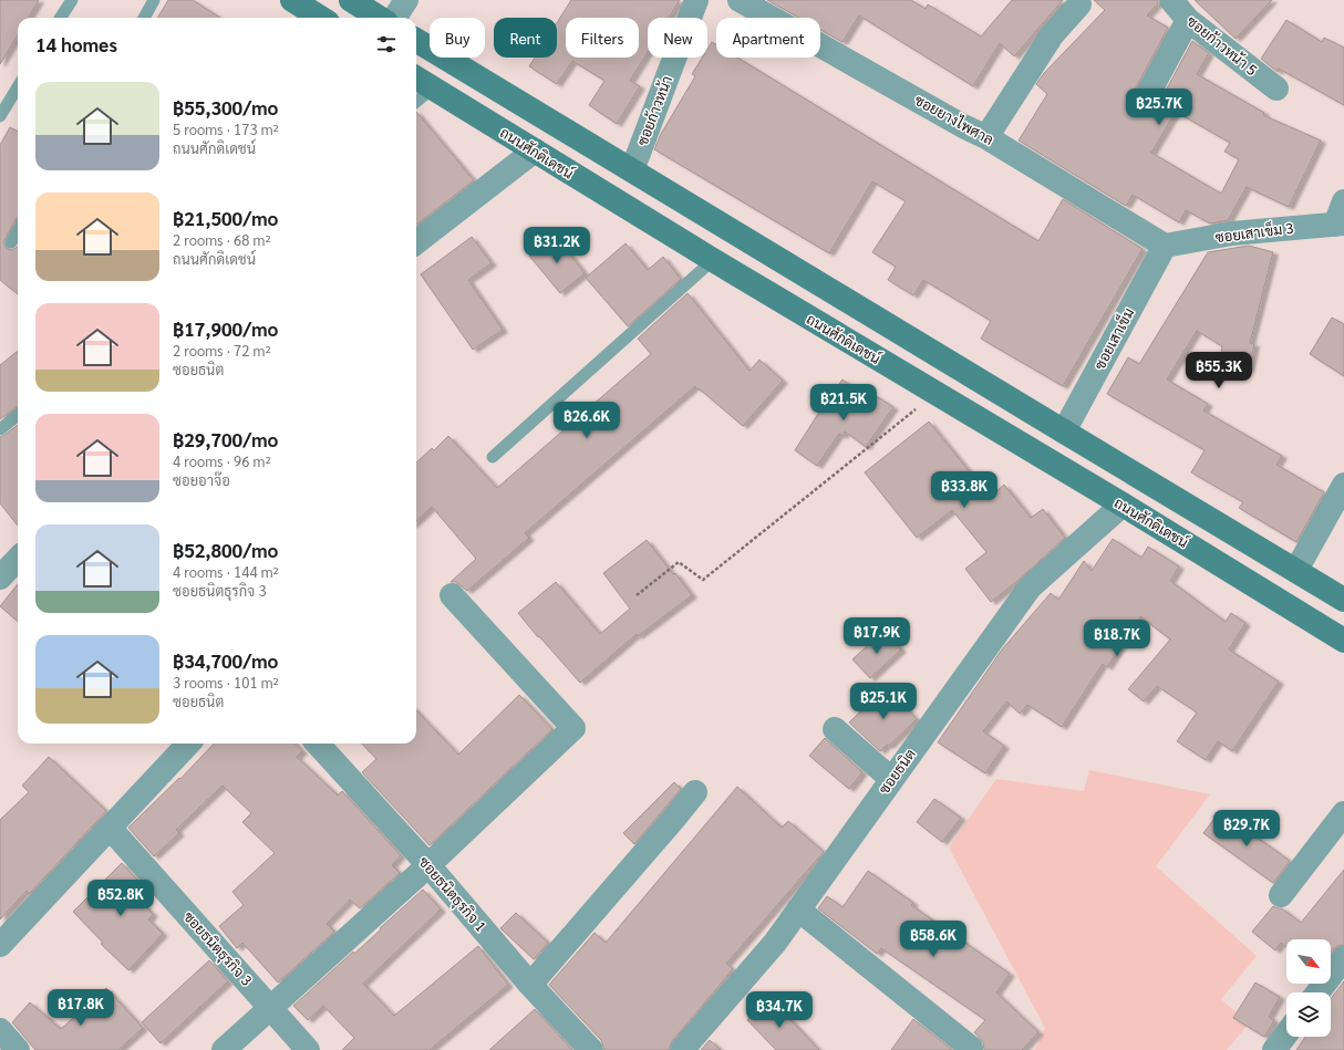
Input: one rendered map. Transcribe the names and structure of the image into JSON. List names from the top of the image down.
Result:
{
  "streets": {
    "main road": ["ถนนศักดิเดชน์"],
    "street": [
      "ซอยก้าวหน้า 5",
      "ซอยก้าวหน้า",
      "ซอยยางไพศาล",
      "ซอยเสาเข็ม 3",
      "ซอยเสาเข็ม",
      "ซอยธนิต",
      "ซอยธนิตธุรกิจ 1",
      "ซอยธนิตธุรกิจ 3"
    ]
  },
  "crossings": [
    ["ซอยยางไพศาล", "ซอยเสาเข็ม 3"],
    ["ซอยยางไพศาล", "ซอยเสาเข็ม"],
    ["ถนนศักดิเดชน์", "ซอยธนิต"],
    ["ซอยเสาเข็ม 3", "ซอยเสาเข็ม"]
  ],
  "north": "bottom right",
  "page": {
    "chip": [
      "Buy",
      "Rent",
      "Filters",
      "New",
      "Apartment"
    ],
    "heading": "14 homes",
    "list": [
      {
        "name": "฿55,300/mo",
        "note": "5 rooms · 173 m² · ถนนศักดิเดชน์"
      },
      {
        "name": "฿21,500/mo",
        "note": "2 rooms · 68 m² · ถนนศักดิเดชน์"
      },
      {
        "name": "฿17,900/mo",
        "note": "2 rooms · 72 m² · ซอยธนิต"
      },
      {
        "name": "฿29,700/mo",
        "note": "4 rooms · 96 m² · ซอยอาจ๊อ"
      },
      {
        "name": "฿52,800/mo",
        "note": "4 rooms · 144 m² · ซอยธนิตธุรกิจ 3"
      },
      {
        "name": "฿34,700/mo",
        "note": "3 rooms · 101 m² · ซอยธนิต"
      }
    ],
    "price": [
      "฿25.7K",
      "฿31.2K",
      "฿55.3K",
      "฿21.5K",
      "฿26.6K",
      "฿33.8K",
      "฿17.9K",
      "฿18.7K",
      "฿25.1K",
      "฿29.7K",
      "฿52.8K",
      "฿58.6K",
      "฿17.8K",
      "฿34.7K"
    ]
  }
}
